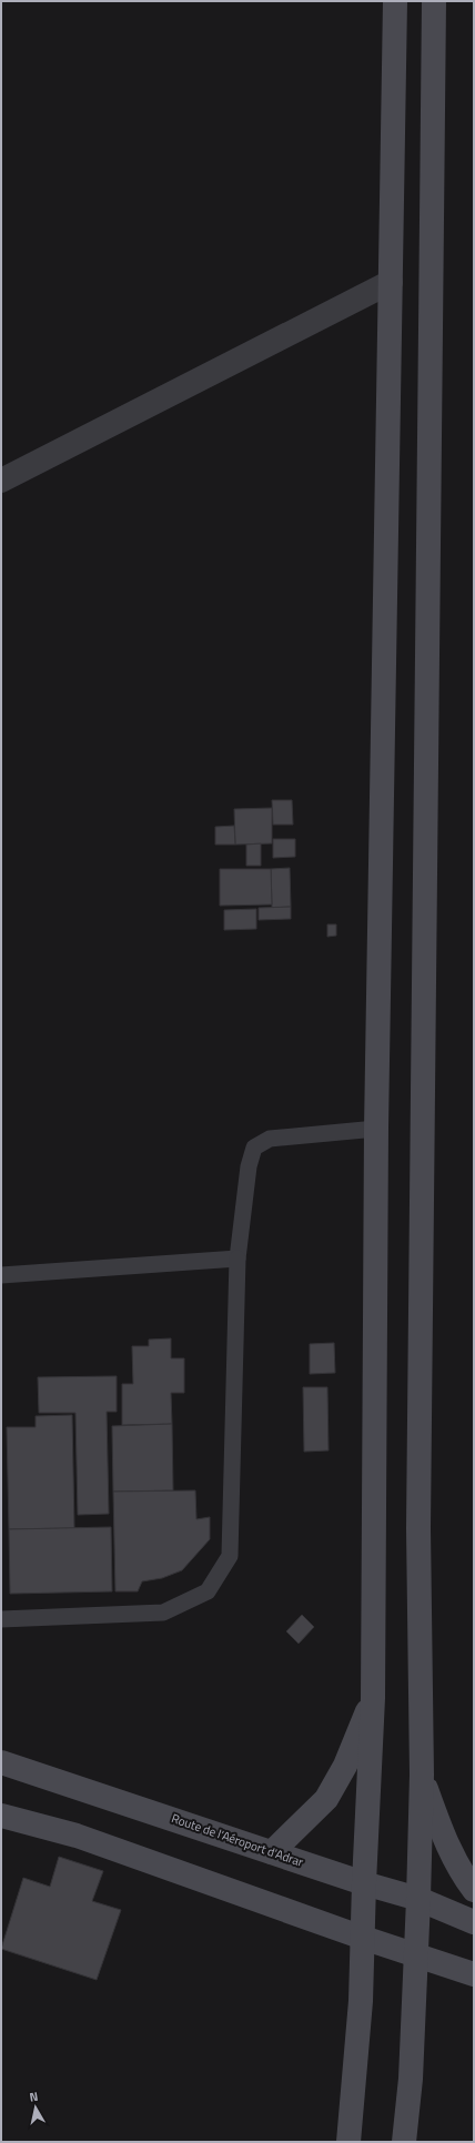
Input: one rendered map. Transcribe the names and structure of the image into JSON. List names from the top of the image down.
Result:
{
  "streets": {
    "main road": ["Route de l'Aéroport d'Adrar"]
  },
  "north": "top"
}
